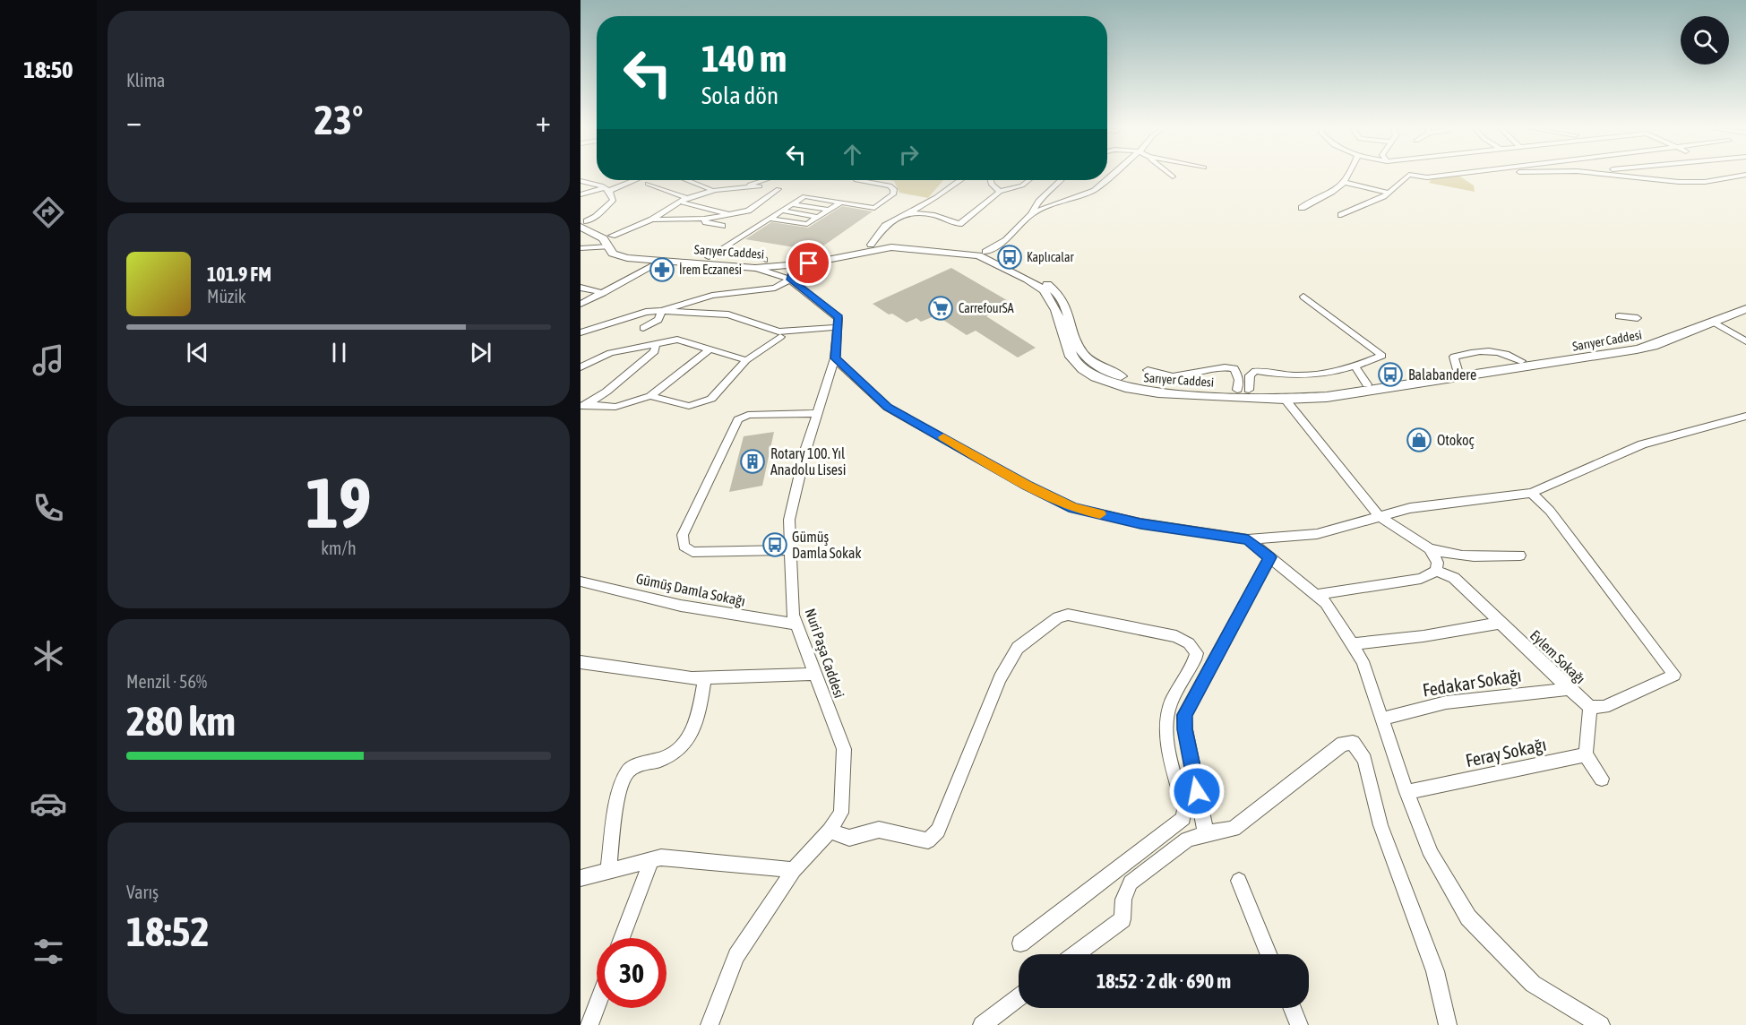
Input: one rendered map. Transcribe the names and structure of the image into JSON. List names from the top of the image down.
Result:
{
  "streets": {
    "main road": ["Sarıyer Caddesi"],
    "street": [
      "Gümüş Damla Sokağı",
      "Nuri Paşa Caddesi",
      "Eylem Sokağı",
      "Fedakar Sokağı",
      "Feray Sokağı"
    ]
  },
  "crossings": [
    ["Gümüş Damla Sokağı", "Nuri Paşa Caddesi"],
    ["Eylem Sokağı", "Fedakar Sokağı"]
  ],
  "places": {
    "bus stop": ["Kaplıcalar", "Balabandere", "Gümüş Damla Sokak"],
    "pharmacy": ["İrem Eczanesi"],
    "supermarket": ["CarrefourSA"],
    "shop": ["Otokoç"],
    "building": ["Rotary 100. Yıl Anadolu Lisesi"]
  },
  "page": {
    "tabs": "18:50",
    "tile": [
      "Klima",
      ["19", "km/h"],
      ["Menzil · 56%", "280 km"],
      ["Varış", "18:52"]
    ],
    "turn": ["140 m", "Sola dön"],
    "heat": ["−", "23°", "+"],
    "song": ["101.9 FM", "Müzik"],
    "limit": "30",
    "trip": "18:52 · 2 dk · 690 m"
  }
}
